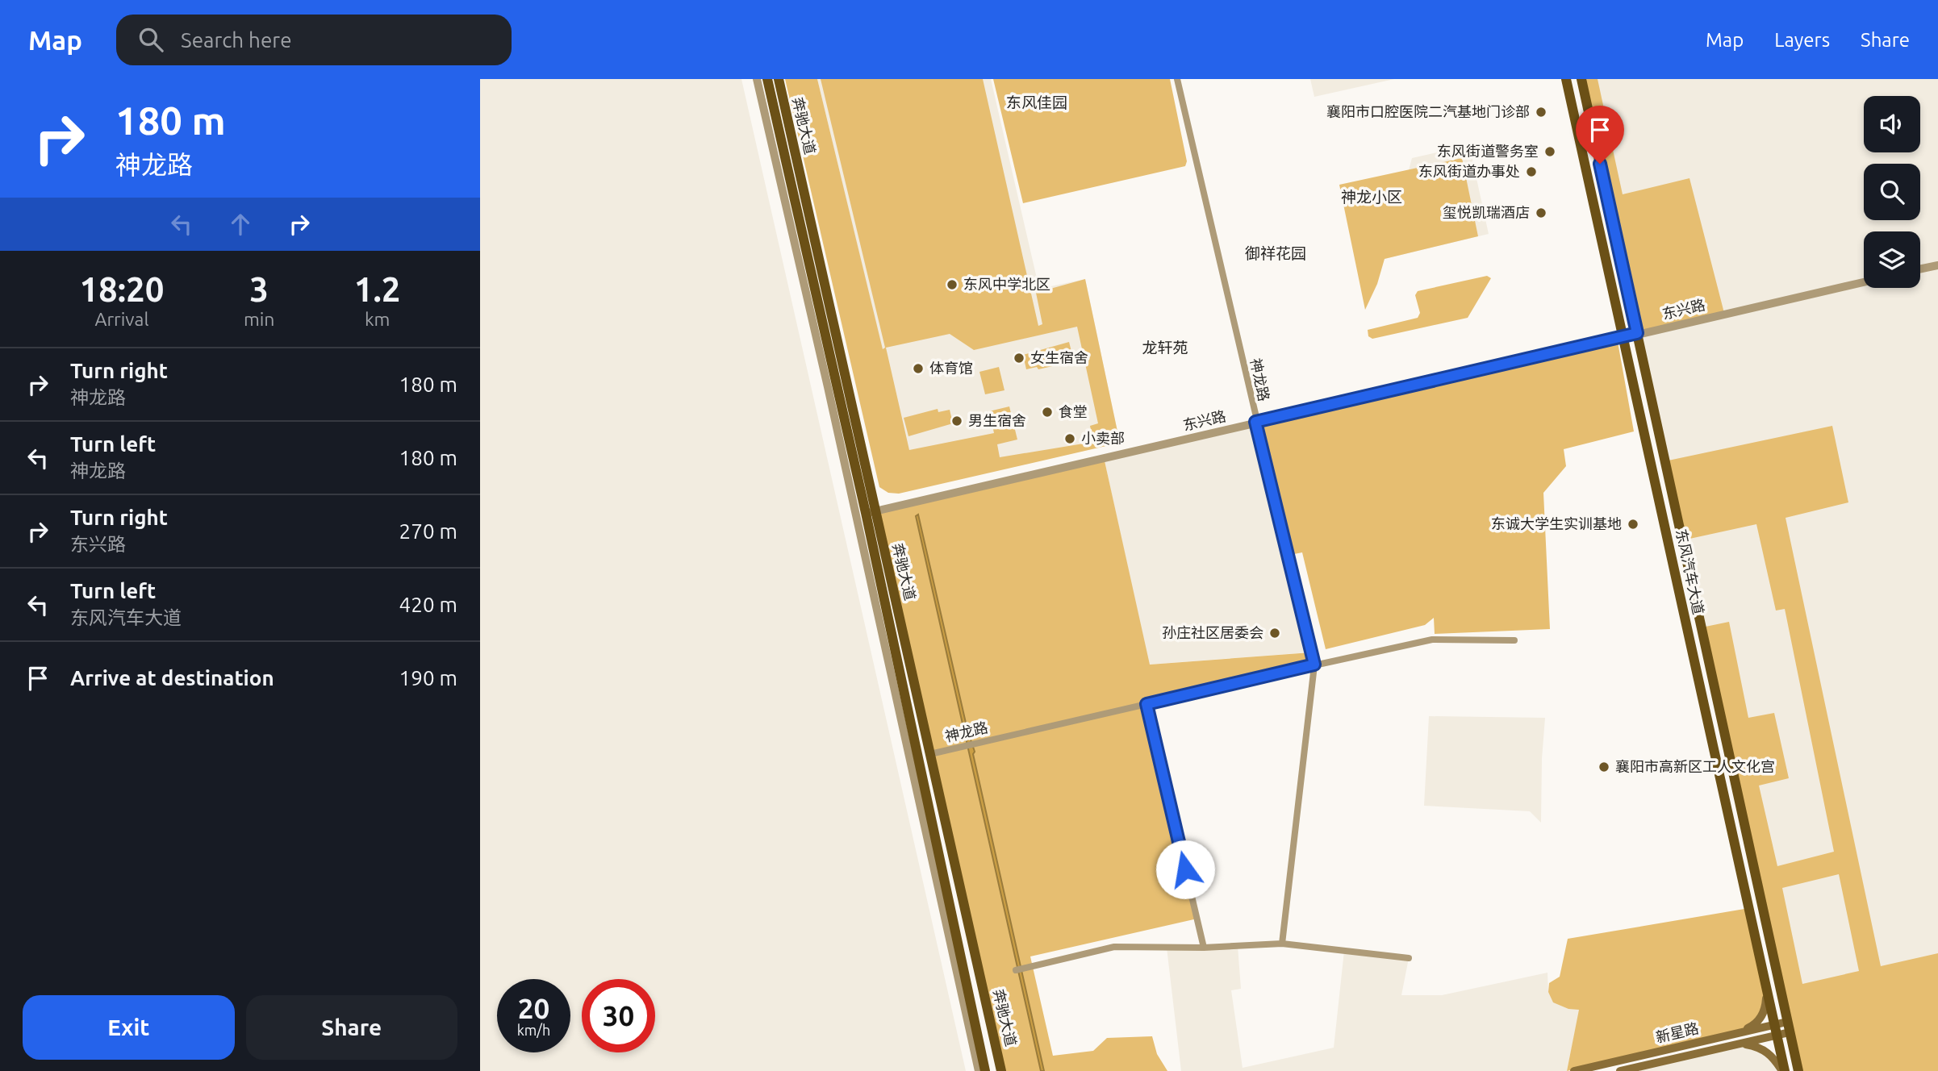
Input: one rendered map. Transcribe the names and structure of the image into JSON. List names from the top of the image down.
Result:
{
  "streets": {
    "main road": ["奔驰大道", "东风汽车大道", "新星路"],
    "street": ["东兴路", "神龙路"]
  },
  "crossings": [
    ["奔驰大道", "东兴路"],
    ["奔驰大道", "神龙路"],
    ["东兴路", "神龙路"],
    ["东兴路", "东风汽车大道"],
    ["东风汽车大道", "新星路"]
  ],
  "districts": [
    "东风佳园",
    "神龙小区",
    "御祥花园",
    "龙轩苑"
  ],
  "places": [
    "襄阳市口腔医院二汽基地门诊部",
    "东风街道警务室",
    "东风街道办事处",
    "玺悦凯瑞酒店",
    "东风中学北区",
    "女生宿舍",
    "体育馆",
    "食堂",
    "男生宿舍",
    "小卖部",
    "东诚大学生实训基地",
    "孙庄社区居委会",
    "襄阳市高新区工人文化宫"
  ],
  "page": {
    "header": "Map",
    "search": "Search here",
    "nav": ["Map", "Layers", "Share"],
    "turn": ["180 m", "神龙路"],
    "eta": [
      "18:20",
      "Arrival",
      "3",
      "min",
      "1.2",
      "km"
    ],
    "list": [
      {
        "name": "Turn right",
        "note": "神龙路",
        "value": "180 m"
      },
      {
        "name": "Turn left",
        "note": "神龙路",
        "value": "180 m"
      },
      {
        "name": "Turn right",
        "note": "东兴路",
        "value": "270 m"
      },
      {
        "name": "Turn left",
        "note": "东风汽车大道",
        "value": "420 m"
      },
      {
        "name": "Arrive at destination",
        "value": "190 m"
      }
    ],
    "speed": "20 km/h",
    "limit": "30",
    "buttons": ["Exit", "Share"]
  }
}
